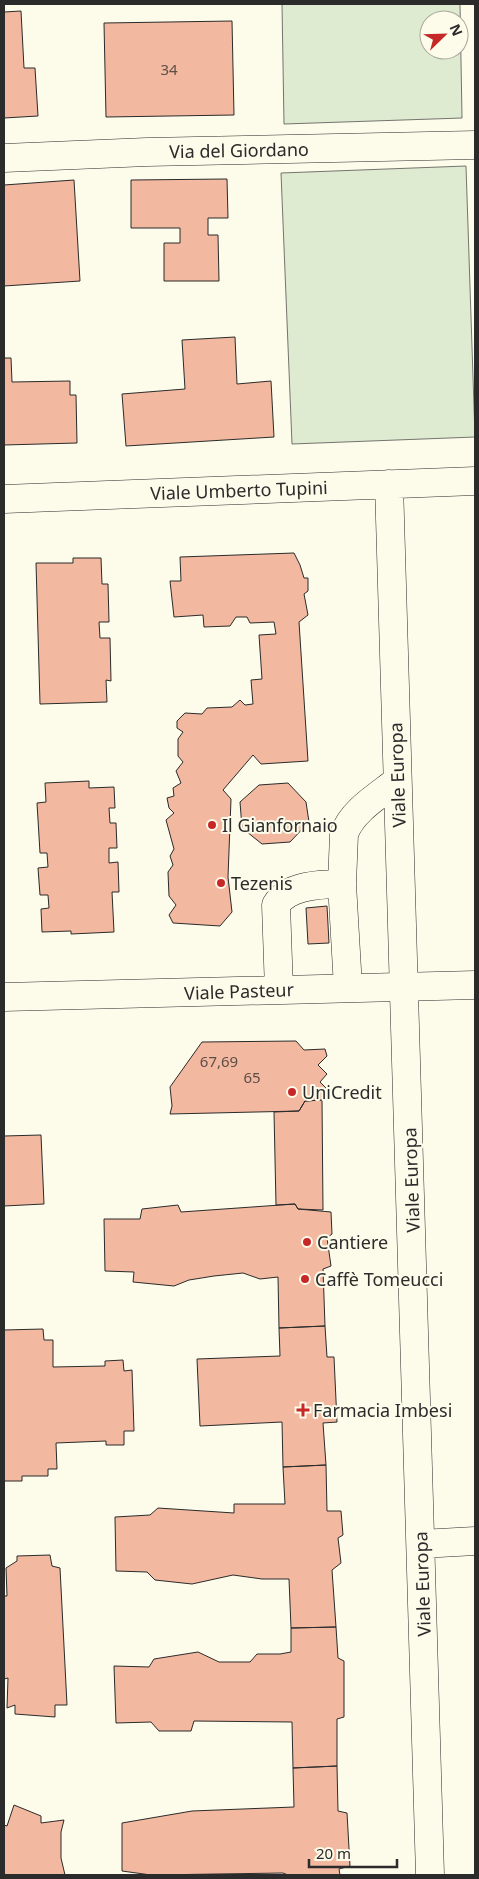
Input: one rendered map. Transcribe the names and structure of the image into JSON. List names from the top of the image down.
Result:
{
  "streets": {
    "street": [
      "Via del Giordano",
      "Viale Umberto Tupini",
      "Viale Europa",
      "Viale Pasteur"
    ]
  },
  "crossings": [
    ["Viale Umberto Tupini", "Viale Europa"],
    ["Viale Europa", "Viale Pasteur"]
  ],
  "places": {
    "other": [
      "Il Gianfornaio",
      "Tezenis",
      "UniCredit",
      "Cantiere",
      "Caffè Tomeucci"
    ],
    "health": ["Farmacia Imbesi"]
  },
  "house_numbers": ["34", "67,69", "65"],
  "scale_bar": "20 m",
  "north": "top right"
}
